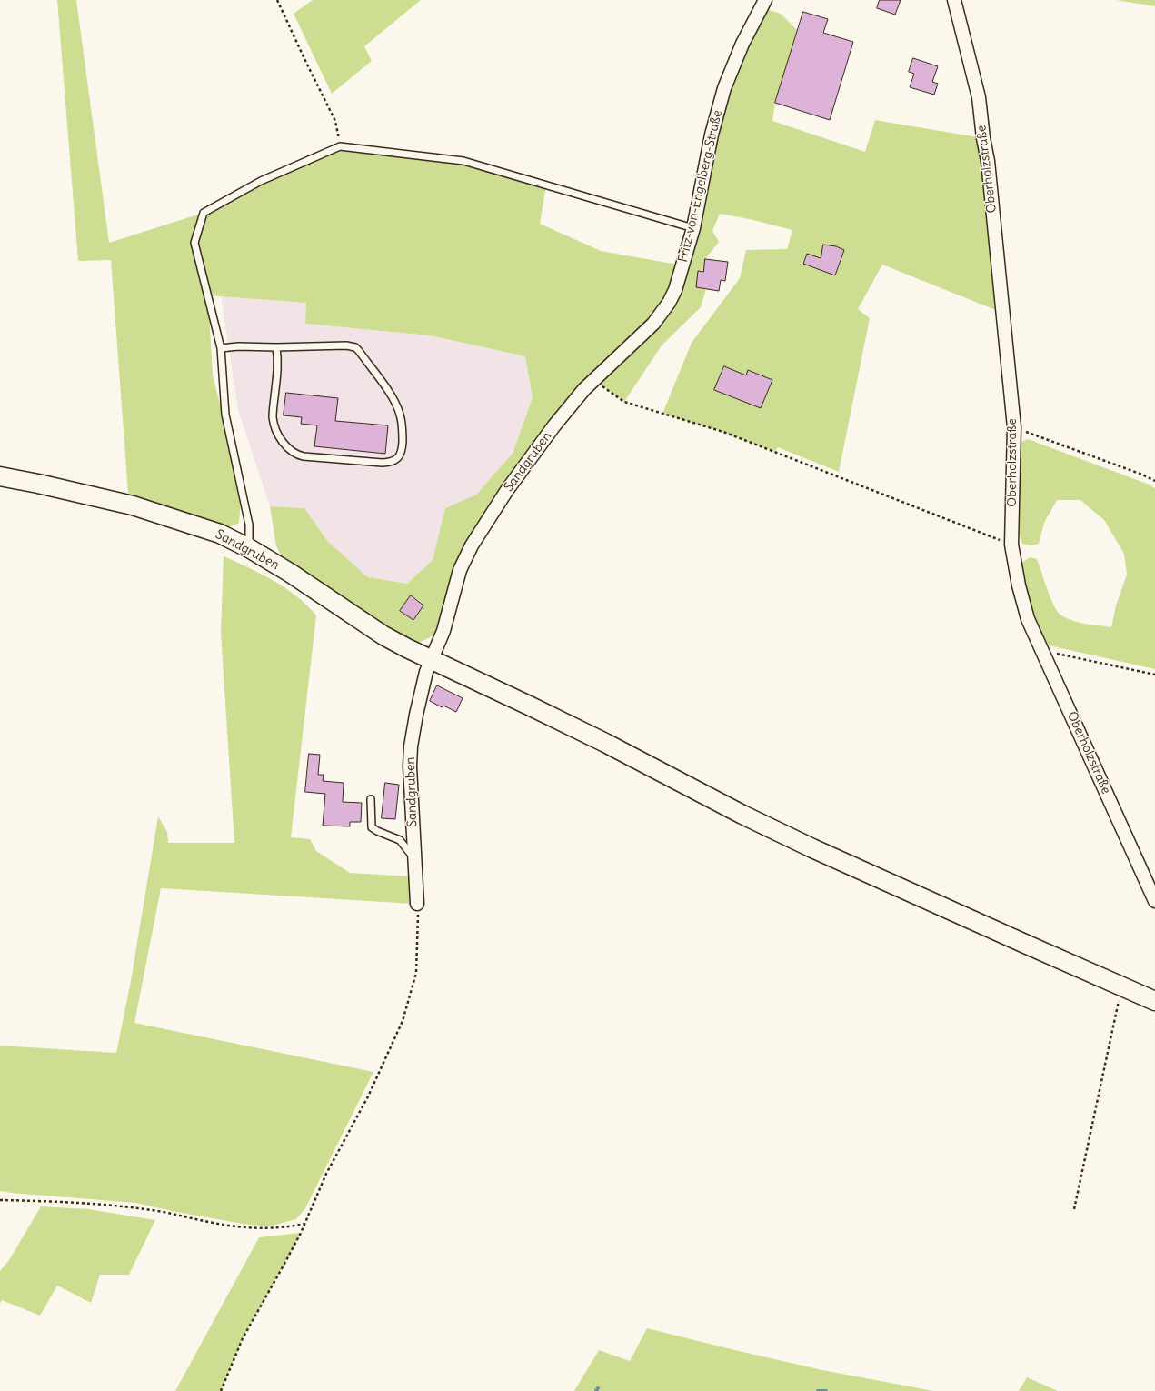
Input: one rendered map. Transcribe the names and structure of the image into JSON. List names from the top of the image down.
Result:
{
  "streets": {
    "street": ["Oberholzstraße", "Fritz-von-Engelberg-Straße", "Sandgruben"]
  },
  "crossings": [
    ["Fritz-von-Engelberg-Straße", "Sandgruben"]
  ]
}
